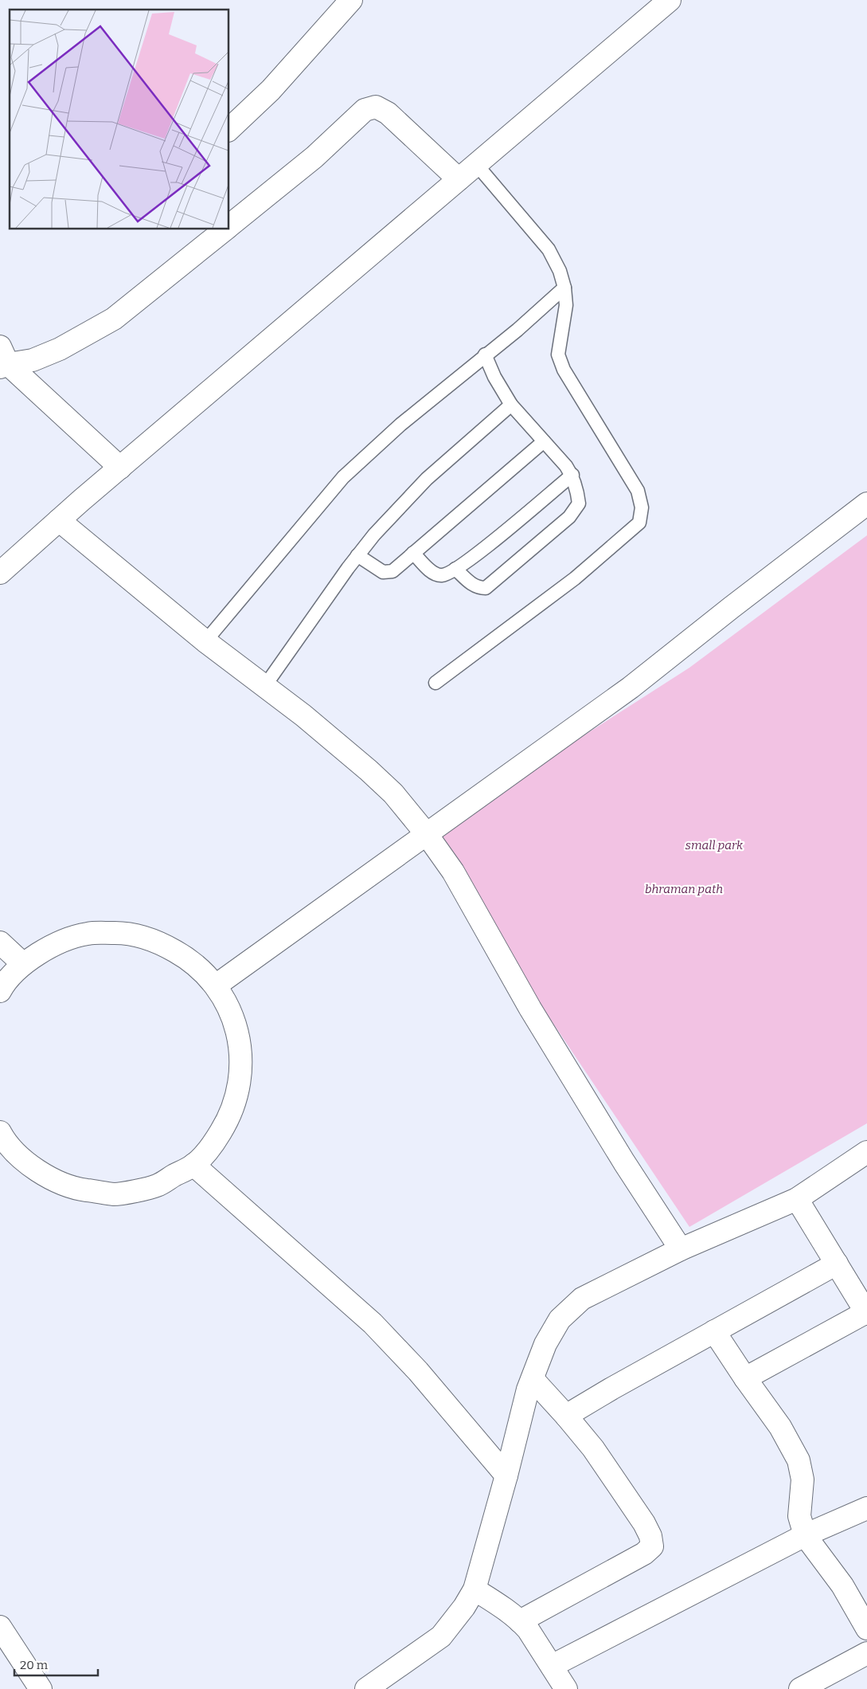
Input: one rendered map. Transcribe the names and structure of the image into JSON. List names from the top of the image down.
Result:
{
  "parks": ["small park", "bhraman path"],
  "scale_bar": "20 m"
}
